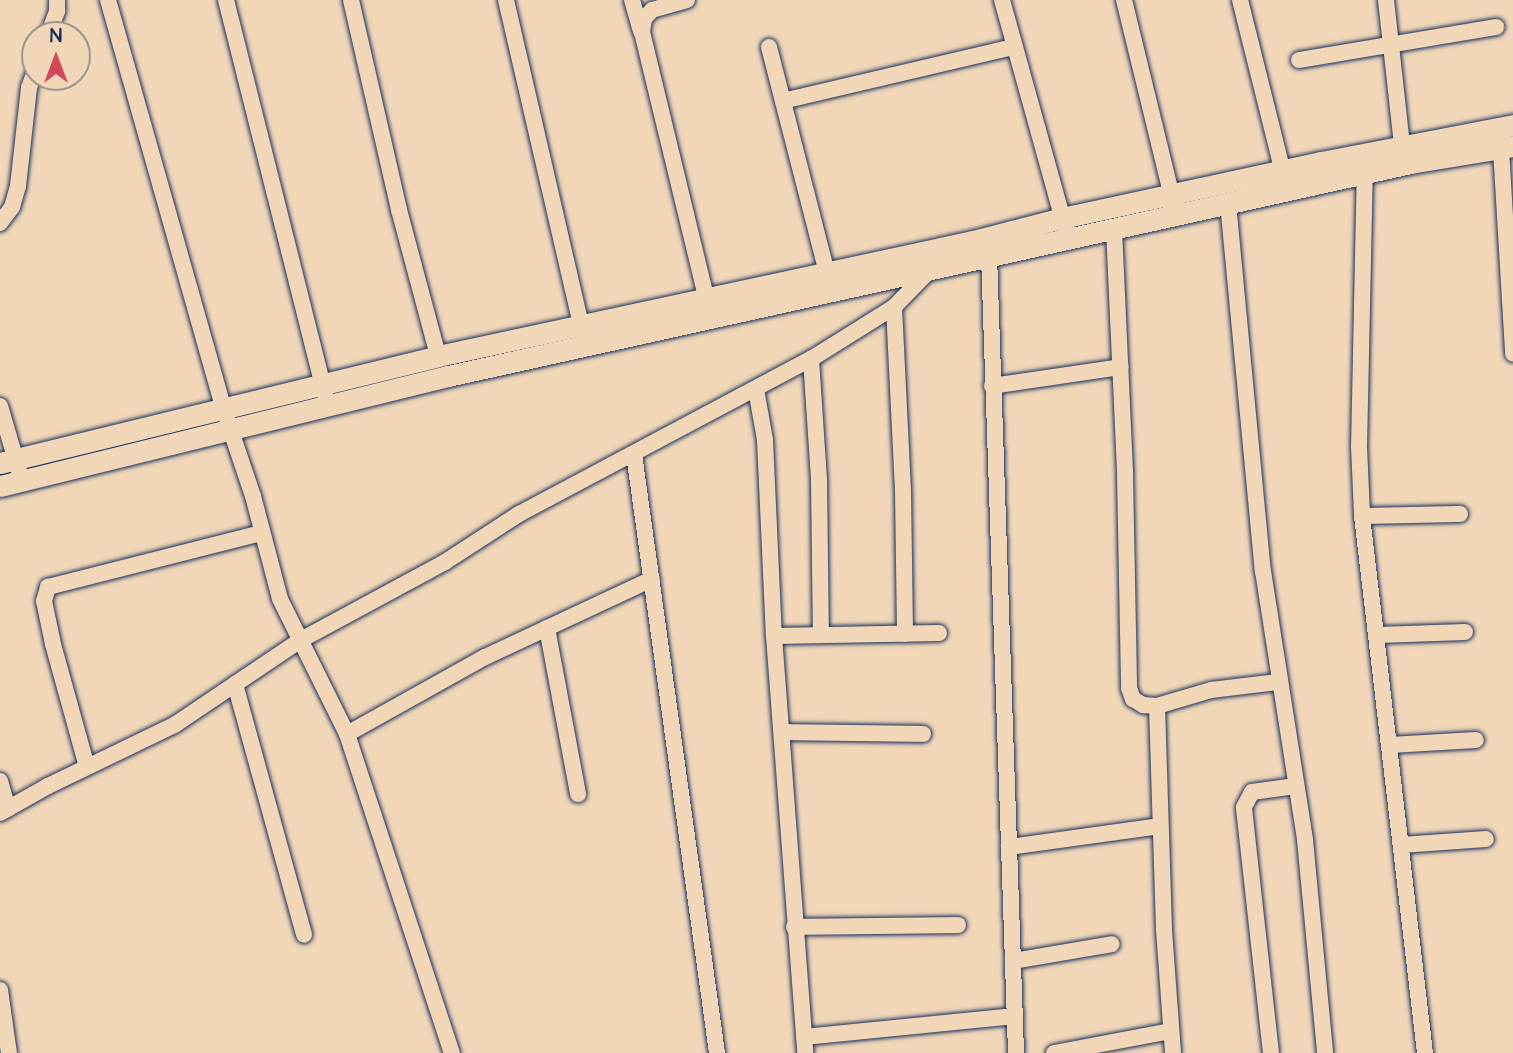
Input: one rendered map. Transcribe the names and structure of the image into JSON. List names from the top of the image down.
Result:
{
  "north": "top"
}
